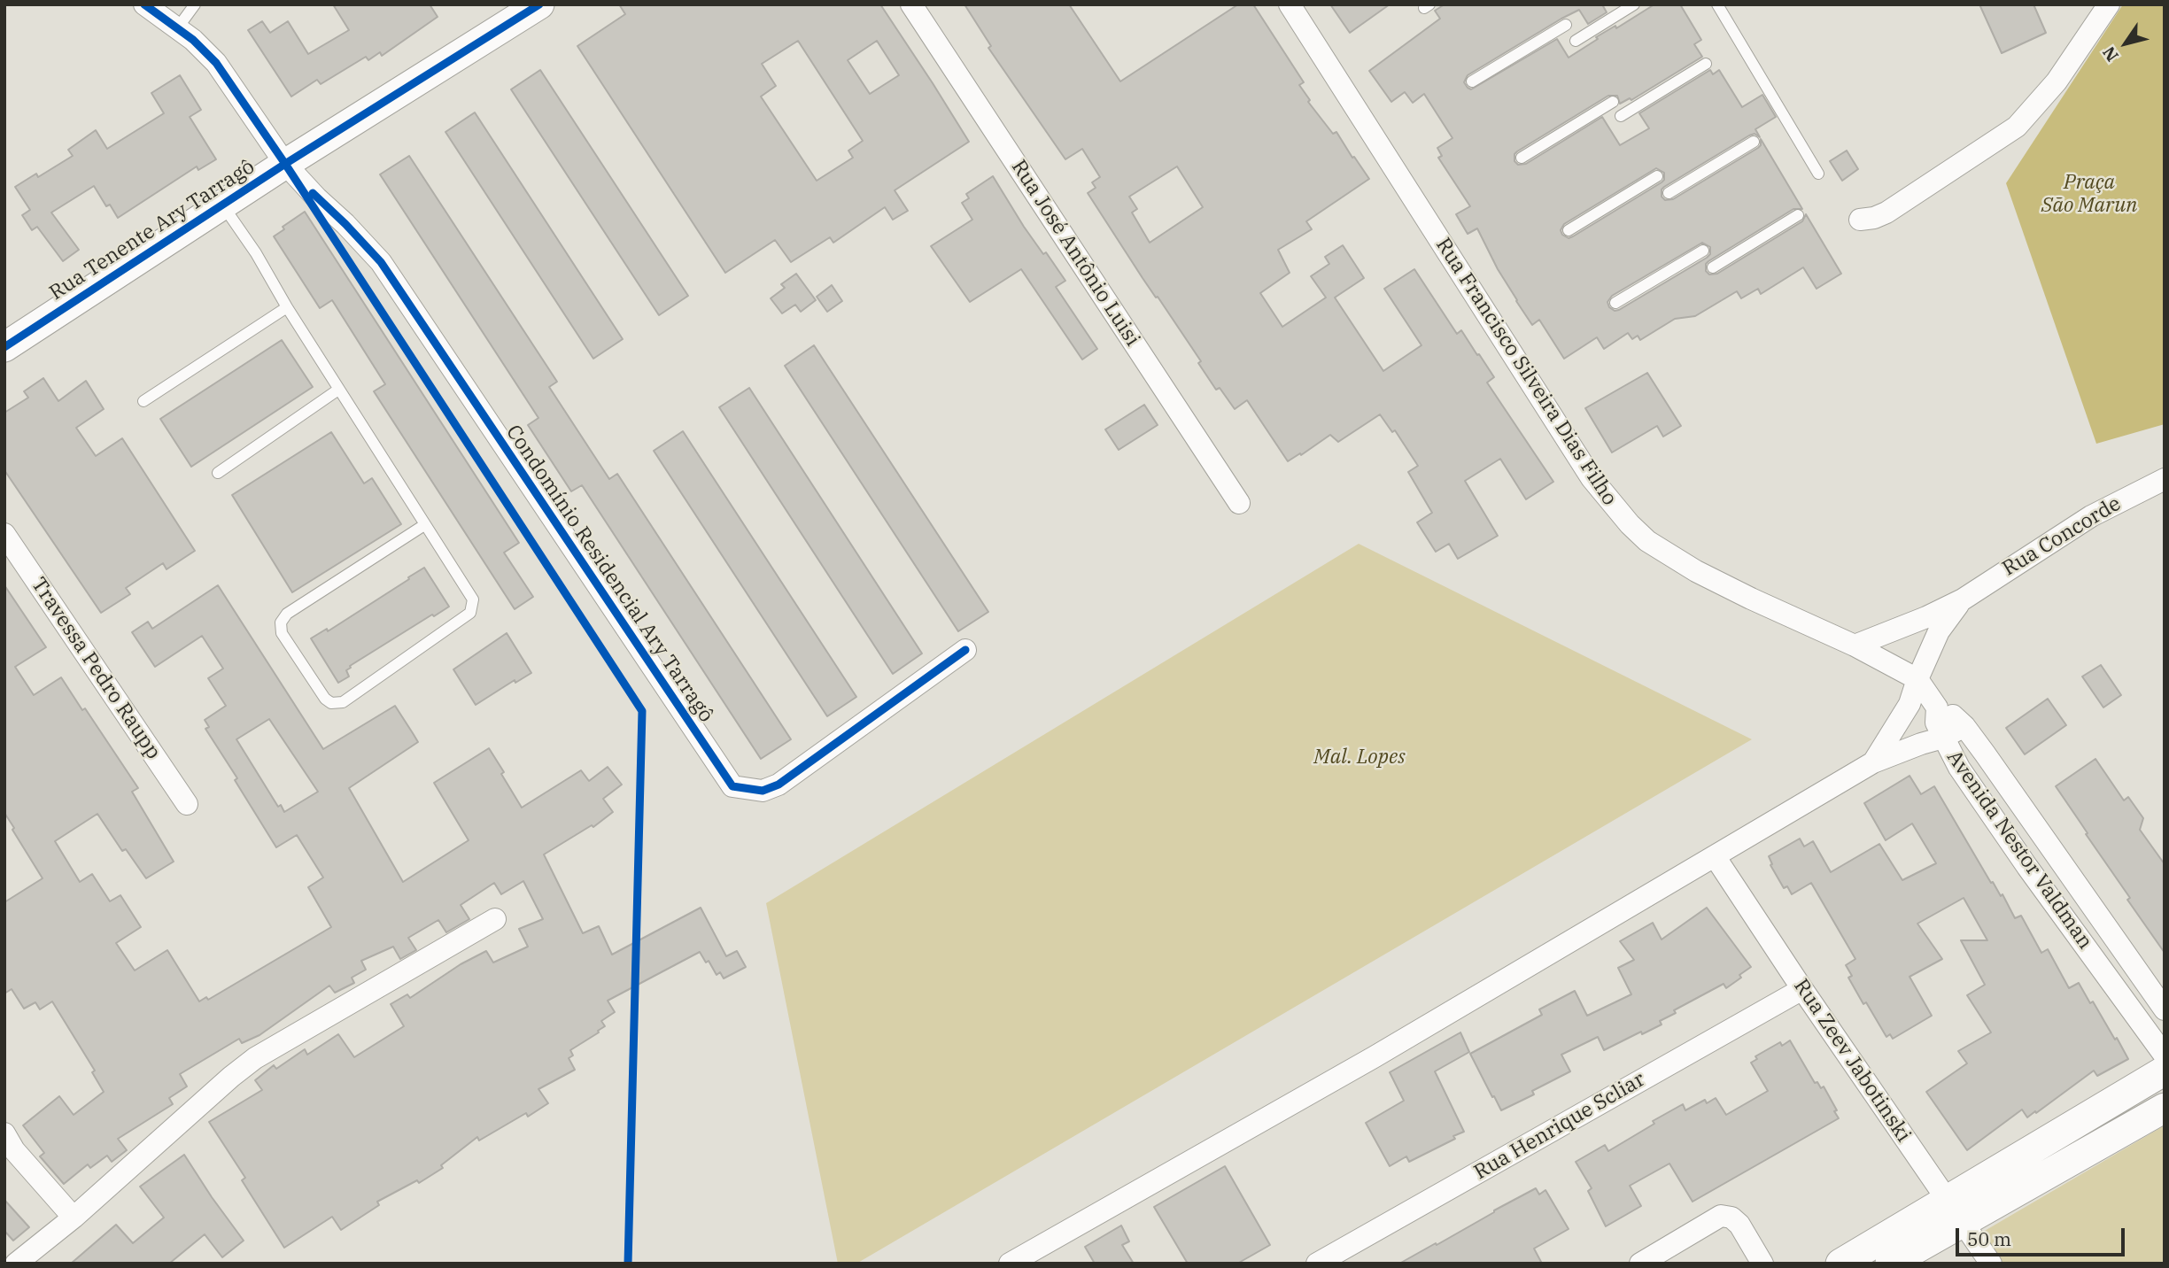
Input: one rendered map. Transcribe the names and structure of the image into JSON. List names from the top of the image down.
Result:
{
  "streets": {
    "main road": ["Rua Tenente Ary Tarragô"],
    "street": [
      "Rua José Antônio Luisi",
      "Rua Francisco Silveira Dias Filho",
      "Rua Concorde",
      "Condomínio Residencial Ary Tarragô",
      "Travessa Pedro Raupp",
      "Avenida Nestor Valdman",
      "Rua Zeev Jabotinski",
      "Rua Henrique Scliar"
    ]
  },
  "crossings": [
    ["Rua Tenente Ary Tarragô", "Condomínio Residencial Ary Tarragô"],
    ["Rua Francisco Silveira Dias Filho", "Rua Concorde"],
    ["Rua Zeev Jabotinski", "Rua Henrique Scliar"]
  ],
  "parks": ["Praça São Marun", "Mal. Lopes"],
  "scale_bar": "50 m",
  "north": "bottom left"
}
